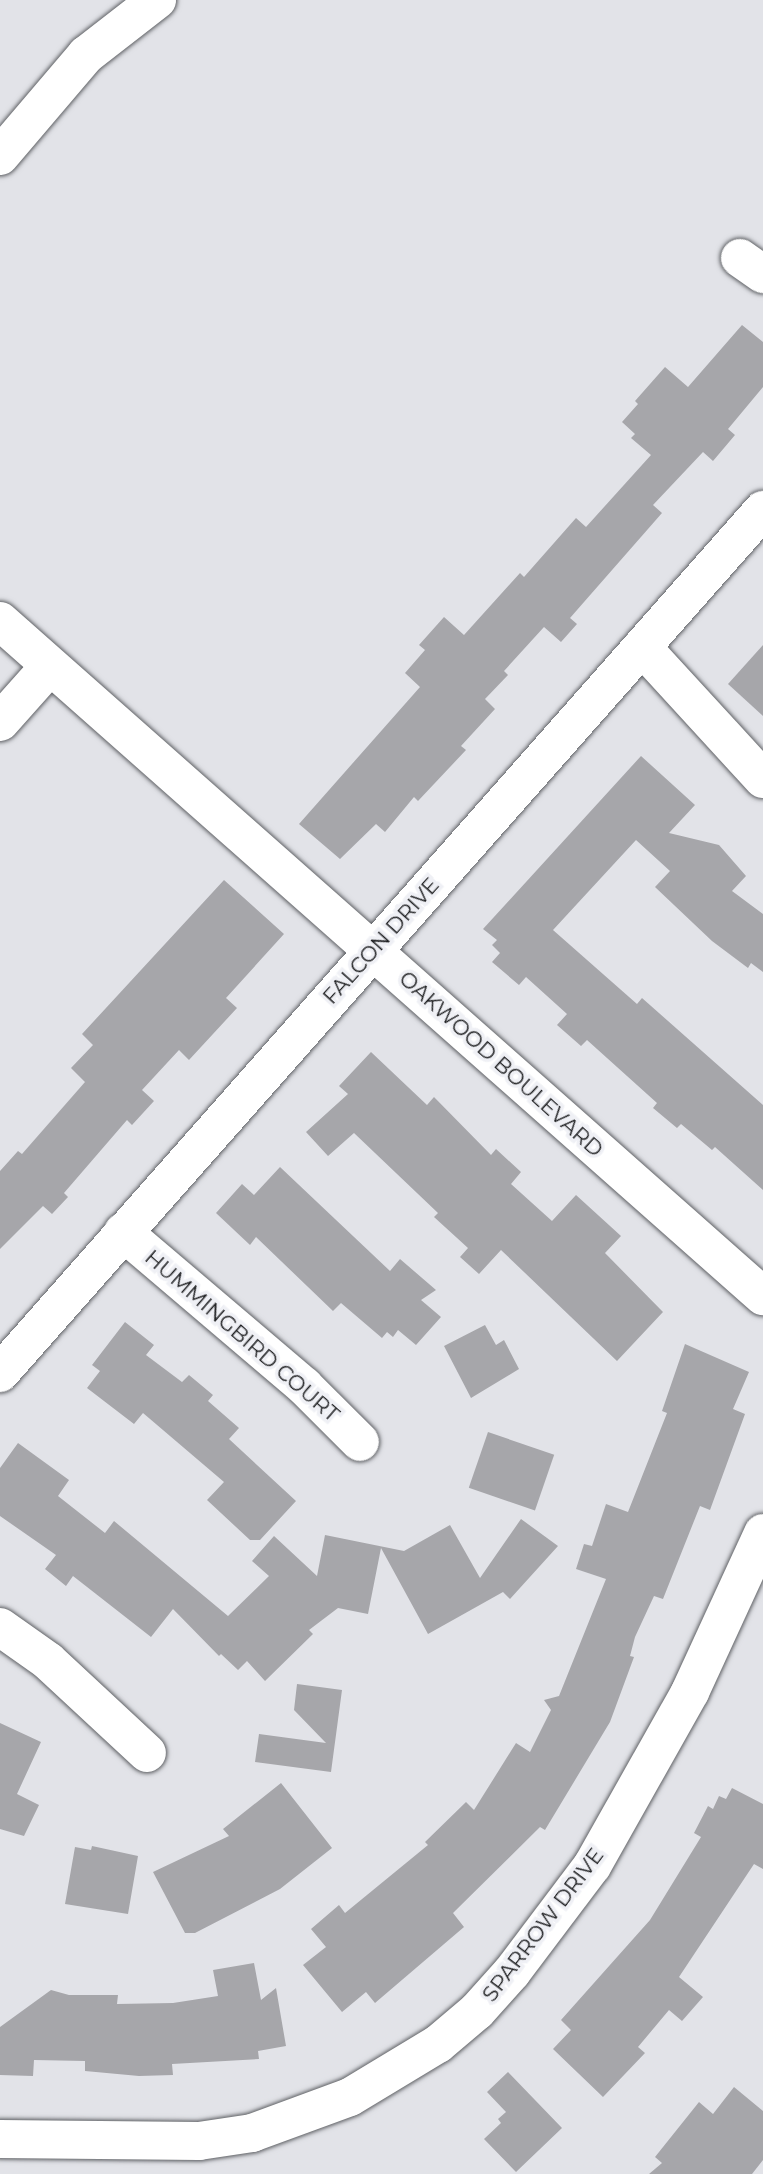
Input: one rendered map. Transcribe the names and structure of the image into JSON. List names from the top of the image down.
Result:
{
  "streets": {
    "street": [
      "FALCON DRIVE",
      "OAKWOOD BOULEVARD",
      "HUMMINGBIRD COURT",
      "SPARROW DRIVE"
    ]
  },
  "crossings": [
    ["FALCON DRIVE", "OAKWOOD BOULEVARD"],
    ["FALCON DRIVE", "HUMMINGBIRD COURT"]
  ]
}
